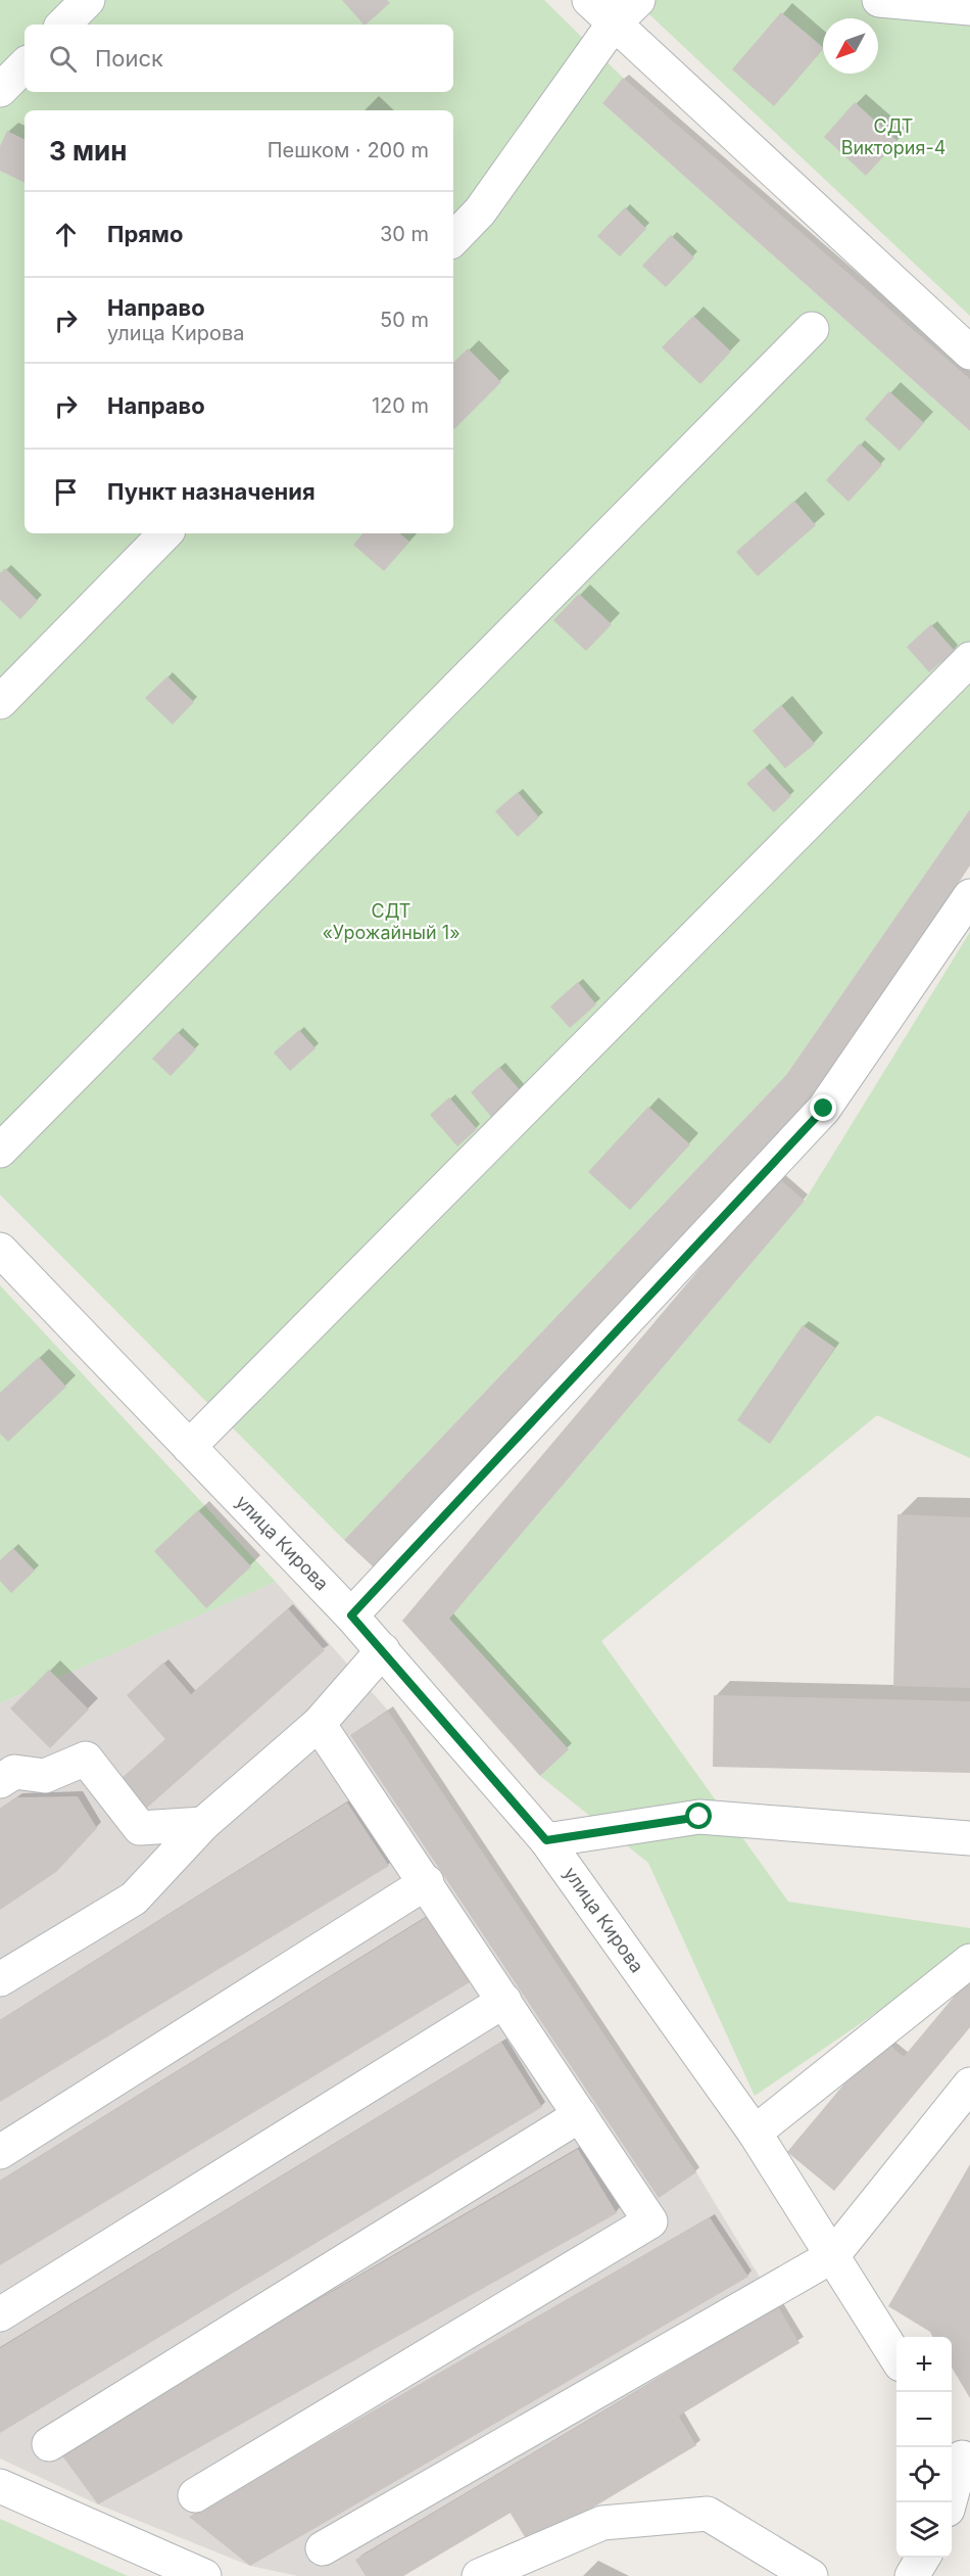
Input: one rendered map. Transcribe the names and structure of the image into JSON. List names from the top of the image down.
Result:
{
  "streets": {
    "street": ["улица Кирова"]
  },
  "parks": ["СДТ Виктория-4", "СДТ «Урожайный 1»"],
  "north": "bottom left",
  "page": {
    "search": "Поиск",
    "heading": ["3 мин", "Пешком · 200 m"],
    "list": [
      ["Прямо", "30 m"],
      ["Направо", "улица Кирова", "50 m"],
      ["Направо", "120 m"],
      "Пункт назначения"
    ],
    "map_buttons": ["+", "−"]
  }
}
